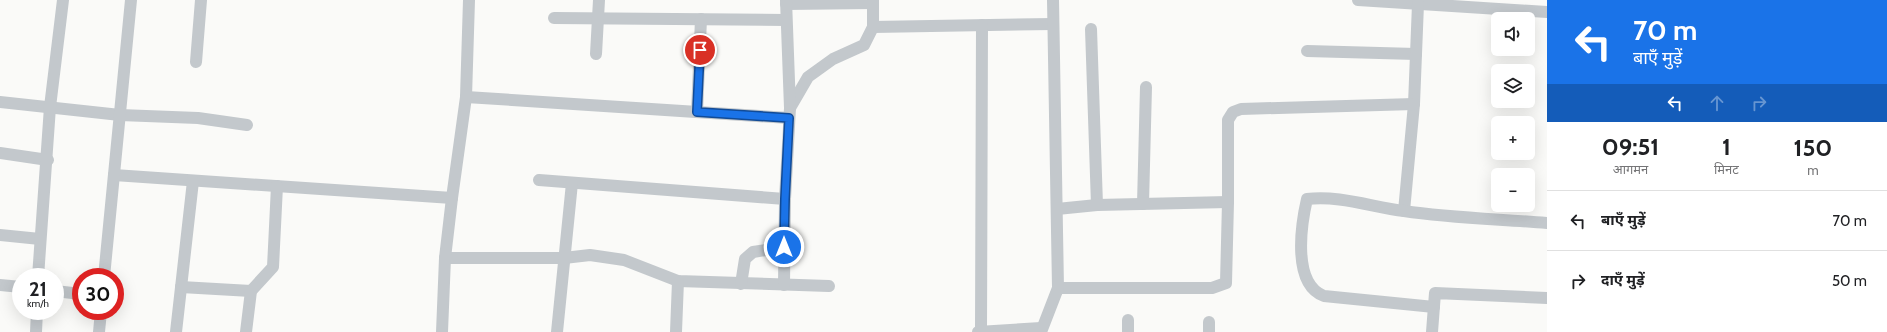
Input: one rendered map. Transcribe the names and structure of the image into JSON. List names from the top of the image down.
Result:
{
  "page": {
    "turn": ["70 m", "बाएँ मुड़ें"],
    "map_buttons": ["+", "−"],
    "eta": [
      "09:51",
      "आगमन",
      "1",
      "मिनट",
      "150",
      "m"
    ],
    "list": [
      {
        "name": "बाएँ मुड़ें",
        "value": "70 m"
      },
      {
        "name": "दाएँ मुड़ें",
        "value": "50 m"
      }
    ],
    "speed": "21 km/h",
    "limit": "30"
  }
}
